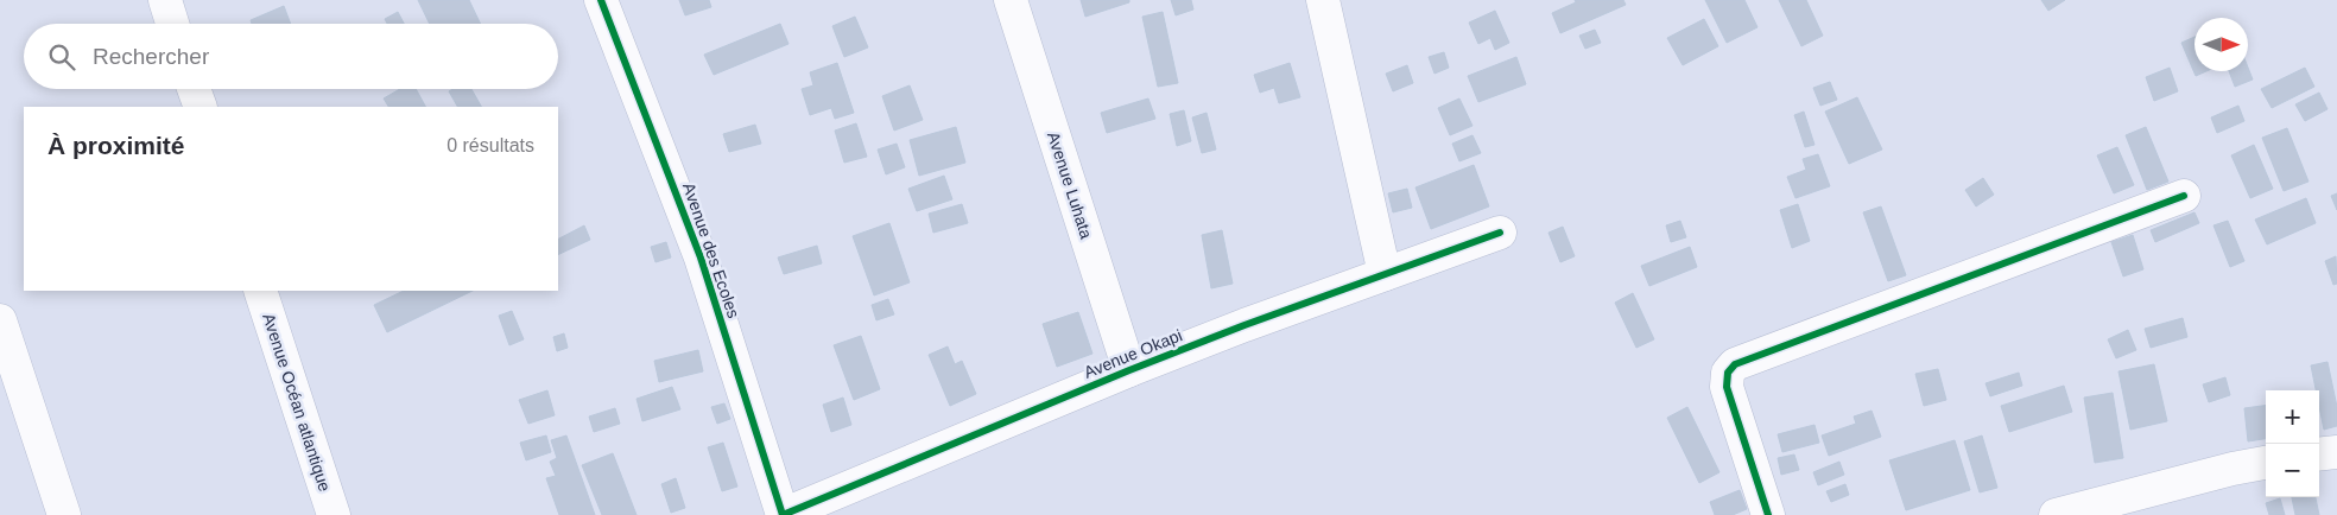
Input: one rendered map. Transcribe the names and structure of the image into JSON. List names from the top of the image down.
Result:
{
  "streets": {
    "street": [
      "Avenue Luhata",
      "Avenue des Ecoles",
      "Avenue Okapi",
      "Avenue Océan atlantique"
    ]
  },
  "crossings": [
    ["Avenue Luhata", "Avenue Okapi"],
    ["Avenue des Ecoles", "Avenue Okapi"]
  ],
  "north": "right",
  "page": {
    "search": "Rechercher",
    "heading": ["À proximité", "0 résultats"],
    "map_buttons": ["+", "−"]
  }
}
